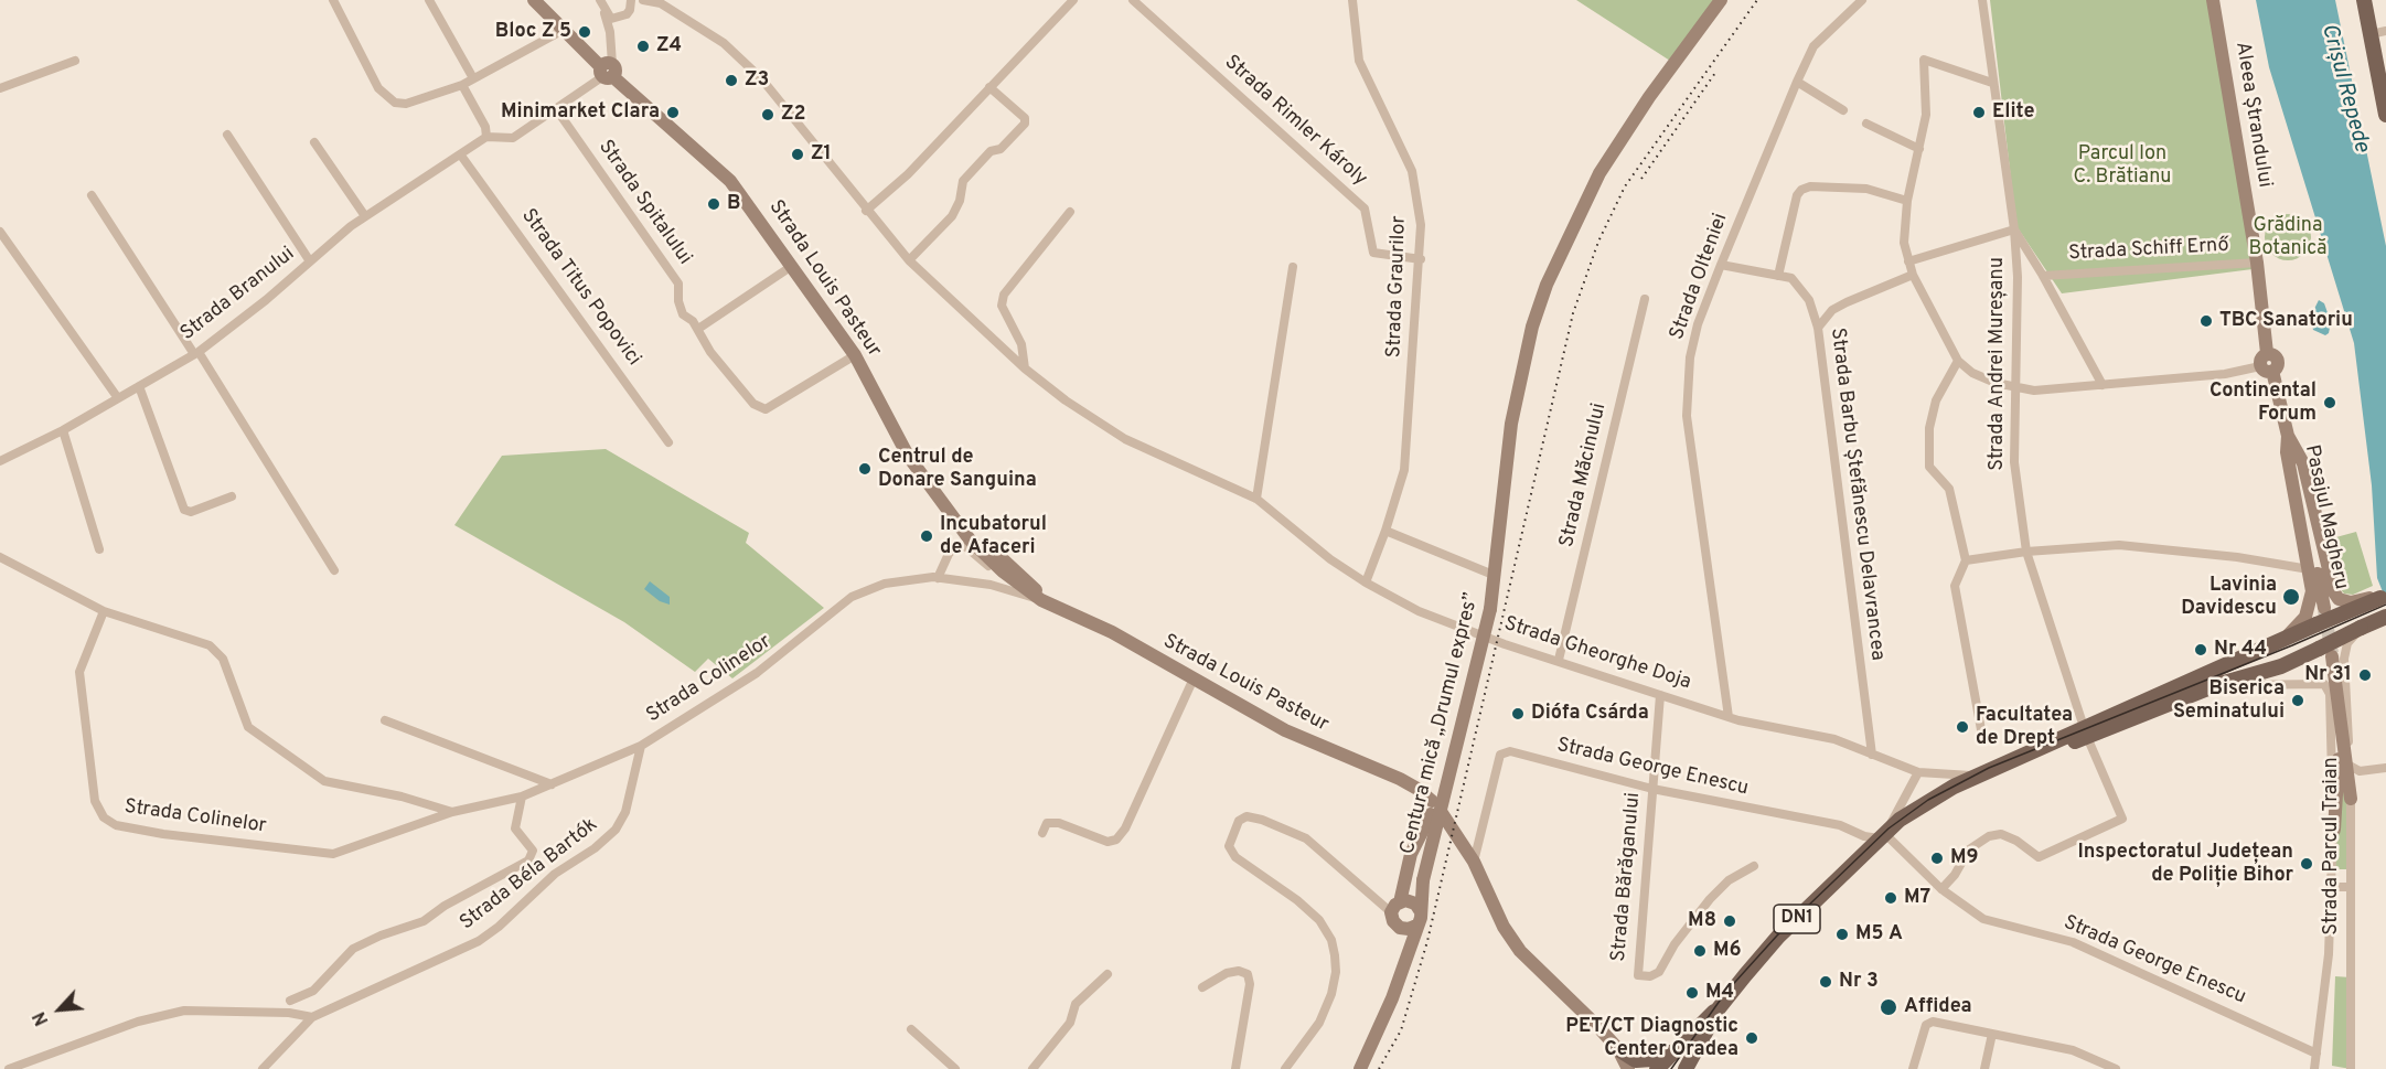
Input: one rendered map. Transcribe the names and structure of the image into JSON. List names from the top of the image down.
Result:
{
  "streets": {
    "main road": [
      "Aleea Ștrandului",
      "Strada Louis Pasteur",
      "Pasajul Magheru",
      "Centura mică „Drumul expres”",
      "DN1"
    ],
    "street": [
      "Strada Rimler Károly",
      "Strada Spitalului",
      "Strada Schiff Ernő",
      "Strada Olteniei",
      "Strada Graurilor",
      "Strada Titus Popovici",
      "Strada Branului",
      "Strada Andrei Mureșanu",
      "Strada Măcinului",
      "Strada Barbu Ștefănescu Delavrancea",
      "Strada Gheorghe Doja",
      "Strada Colinelor",
      "Strada George Enescu",
      "Strada Parcul Traian",
      "Strada Béla Bartók",
      "Strada Bărăganului"
    ]
  },
  "crossings": [
    ["Aleea Ștrandului", "Strada Schiff Ernő"],
    ["Aleea Ștrandului", "Pasajul Magheru"],
    ["Aleea Ștrandului", "DN1"],
    ["Strada Rimler Károly", "Strada Graurilor"],
    ["Strada Spitalului", "Strada Louis Pasteur"],
    ["Strada Olteniei", "Strada Barbu Ștefănescu Delavrancea"],
    ["Strada Olteniei", "Strada Gheorghe Doja"],
    ["Strada Louis Pasteur", "Strada Colinelor"],
    ["Strada Louis Pasteur", "Strada George Enescu"],
    ["Strada Graurilor", "Strada Gheorghe Doja"],
    ["Strada Graurilor", "Centura mică „Drumul expres”"],
    ["Strada Titus Popovici", "Strada Branului"],
    ["Strada Andrei Mureșanu", "Strada George Enescu"],
    ["Strada Andrei Mureșanu", "DN1"],
    ["Strada Măcinului", "Strada Gheorghe Doja"],
    ["Strada Barbu Ștefănescu Delavrancea", "Strada Gheorghe Doja"],
    ["Strada Gheorghe Doja", "Strada Bărăganului"],
    ["Strada Gheorghe Doja", "DN1"],
    ["Strada Colinelor", "Strada Béla Bartók"],
    ["Strada George Enescu", "Strada Parcul Traian"],
    ["Strada George Enescu", "Strada Bărăganului"],
    ["Strada George Enescu", "DN1"],
    ["Strada Parcul Traian", "DN1"]
  ],
  "water": ["Crișul Repede"],
  "parks": ["Parcul Ion C. Brătianu", "Grădina Botanică"],
  "places": [
    "Bloc Z 5",
    "Z4",
    "Z3",
    "Minimarket Clara",
    "Elite",
    "Z2",
    "Z1",
    "B",
    "TBC Sanatoriu",
    "Continental Forum",
    "Centrul de Donare Sanguina",
    "Incubatorul de Afaceri",
    "Lavinia Davidescu",
    "Nr 44",
    "Nr 31",
    "Biserica Seminatului",
    "Diófa Csárda",
    "Facultatea de Drept",
    "M9",
    "Inspectoratul Județean de Poliție Bihor",
    "M7",
    "M8",
    "M5 A",
    "M6",
    "Nr 3",
    "M4",
    "Affidea",
    "PET/CT Diagnostic Center Oradea"
  ],
  "north": "bottom left"
}
